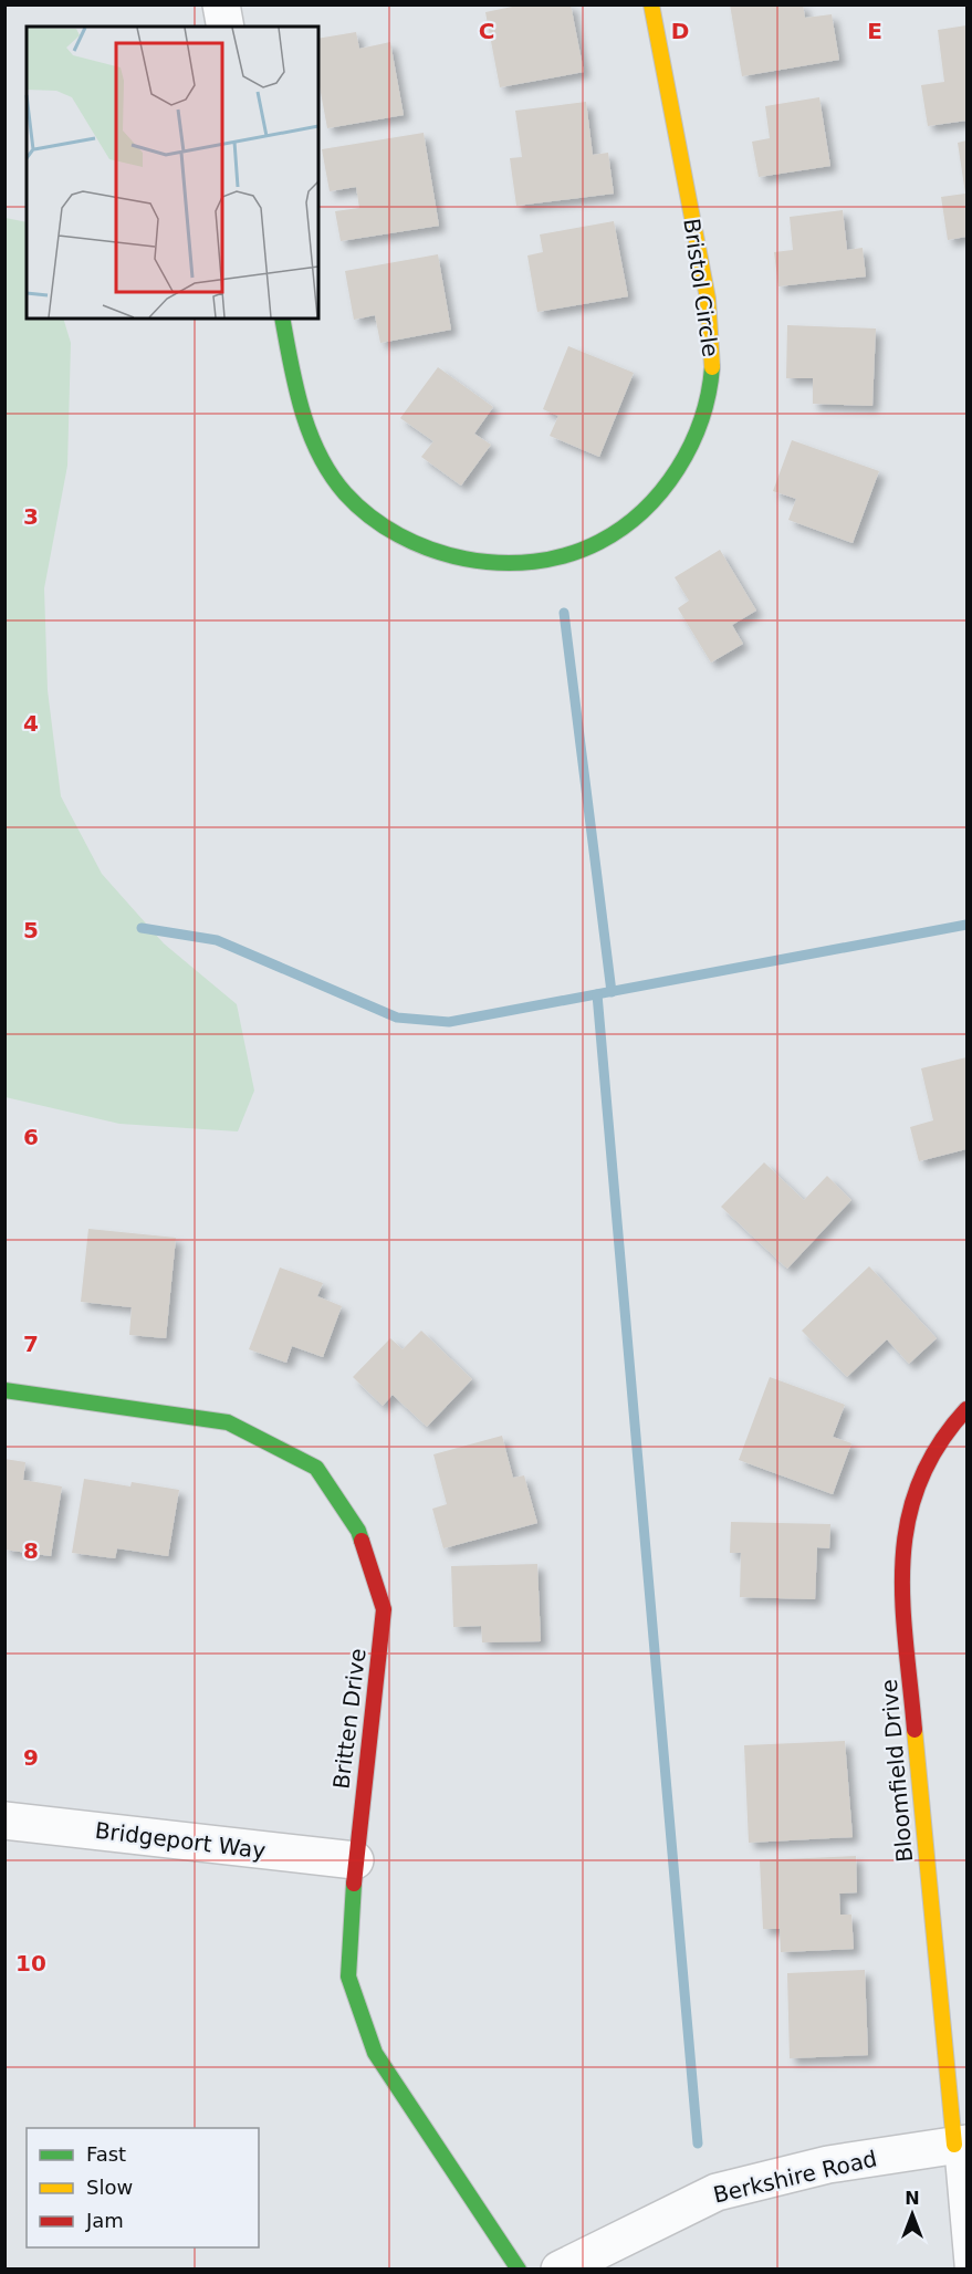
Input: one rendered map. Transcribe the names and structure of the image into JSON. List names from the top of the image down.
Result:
{
  "streets": {
    "street": [
      "Bristol Circle",
      "Britten Drive",
      "Bloomfield Drive",
      "Bridgeport Way",
      "Berkshire Road"
    ]
  },
  "crossings": [
    ["Britten Drive", "Bridgeport Way"],
    ["Bloomfield Drive", "Berkshire Road"]
  ],
  "legend": ["Fast", "Slow", "Jam"],
  "north": "top",
  "grid": {
    "columns": ["C", "D", "E"],
    "rows": [
      "3",
      "4",
      "5",
      "6",
      "7",
      "8",
      "9",
      "10"
    ]
  }
}
